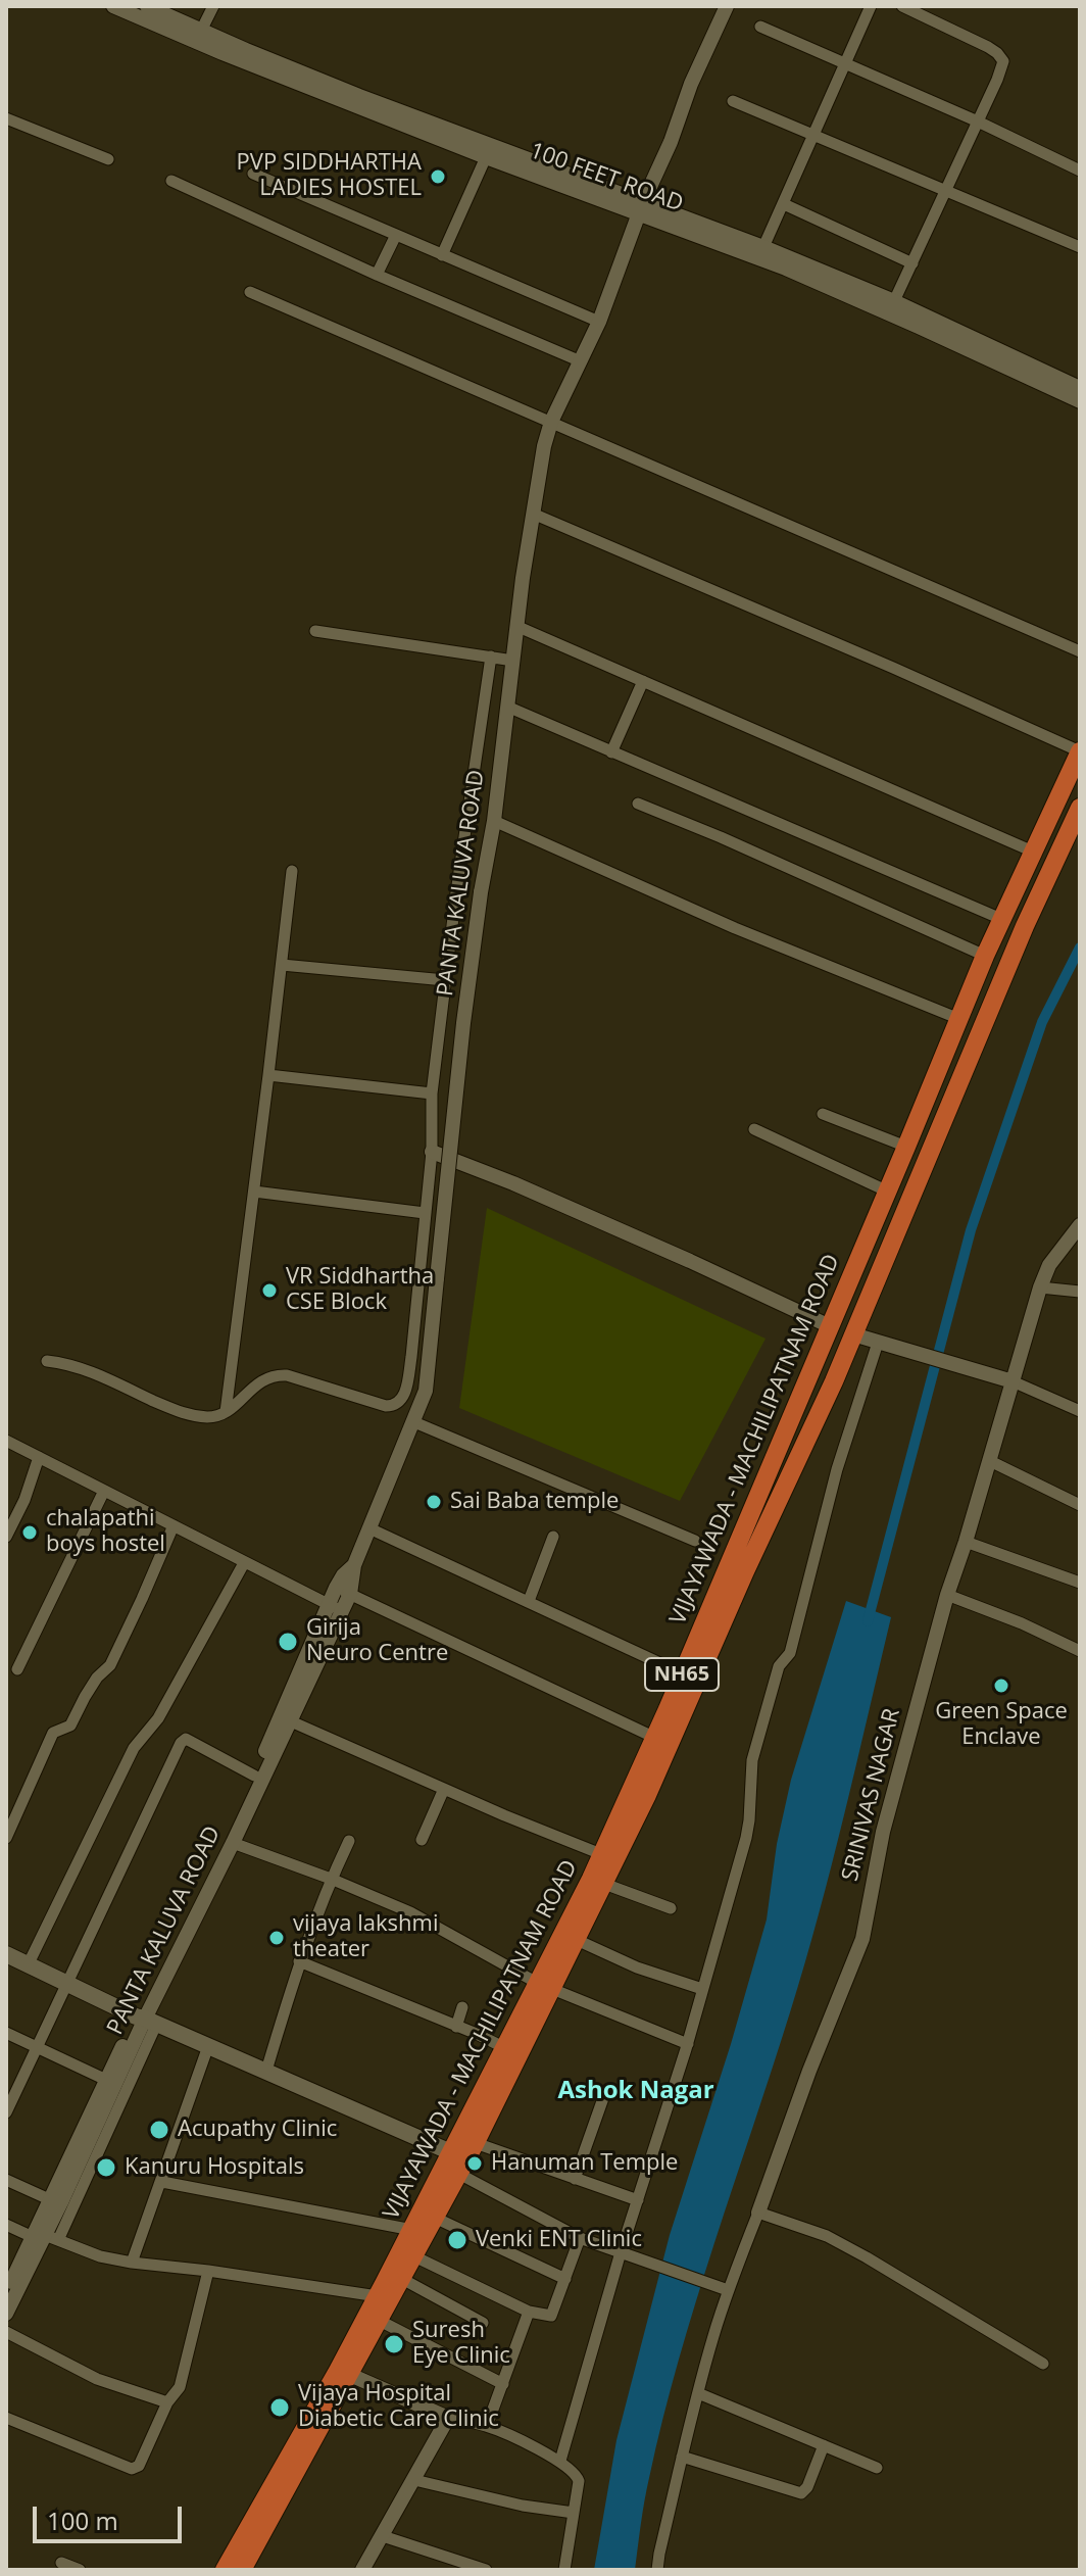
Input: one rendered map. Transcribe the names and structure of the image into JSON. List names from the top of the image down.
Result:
{
  "streets": {
    "highway": ["VIJAYAWADA - MACHILIPATNAM ROAD", "NH65"],
    "street": ["100 FEET ROAD", "PANTA KALUVA ROAD", "SRINIVAS NAGAR"]
  },
  "crossings": [
    ["100 FEET ROAD", "PANTA KALUVA ROAD"]
  ],
  "districts": ["Ashok Nagar"],
  "places": [
    "PVP SIDDHARTHA LADIES HOSTEL",
    "VR Siddhartha CSE Block",
    "Sai Baba temple",
    "chalapathi boys hostel",
    "Girija Neuro Centre",
    "Green Space Enclave",
    "vijaya lakshmi theater",
    "Acupathy Clinic",
    "Hanuman Temple",
    "Kanuru Hospitals",
    "Venki ENT Clinic",
    "Suresh Eye Clinic",
    "Vijaya Hospital Diabetic Care Clinic"
  ],
  "scale_bar": "100 m"
}
